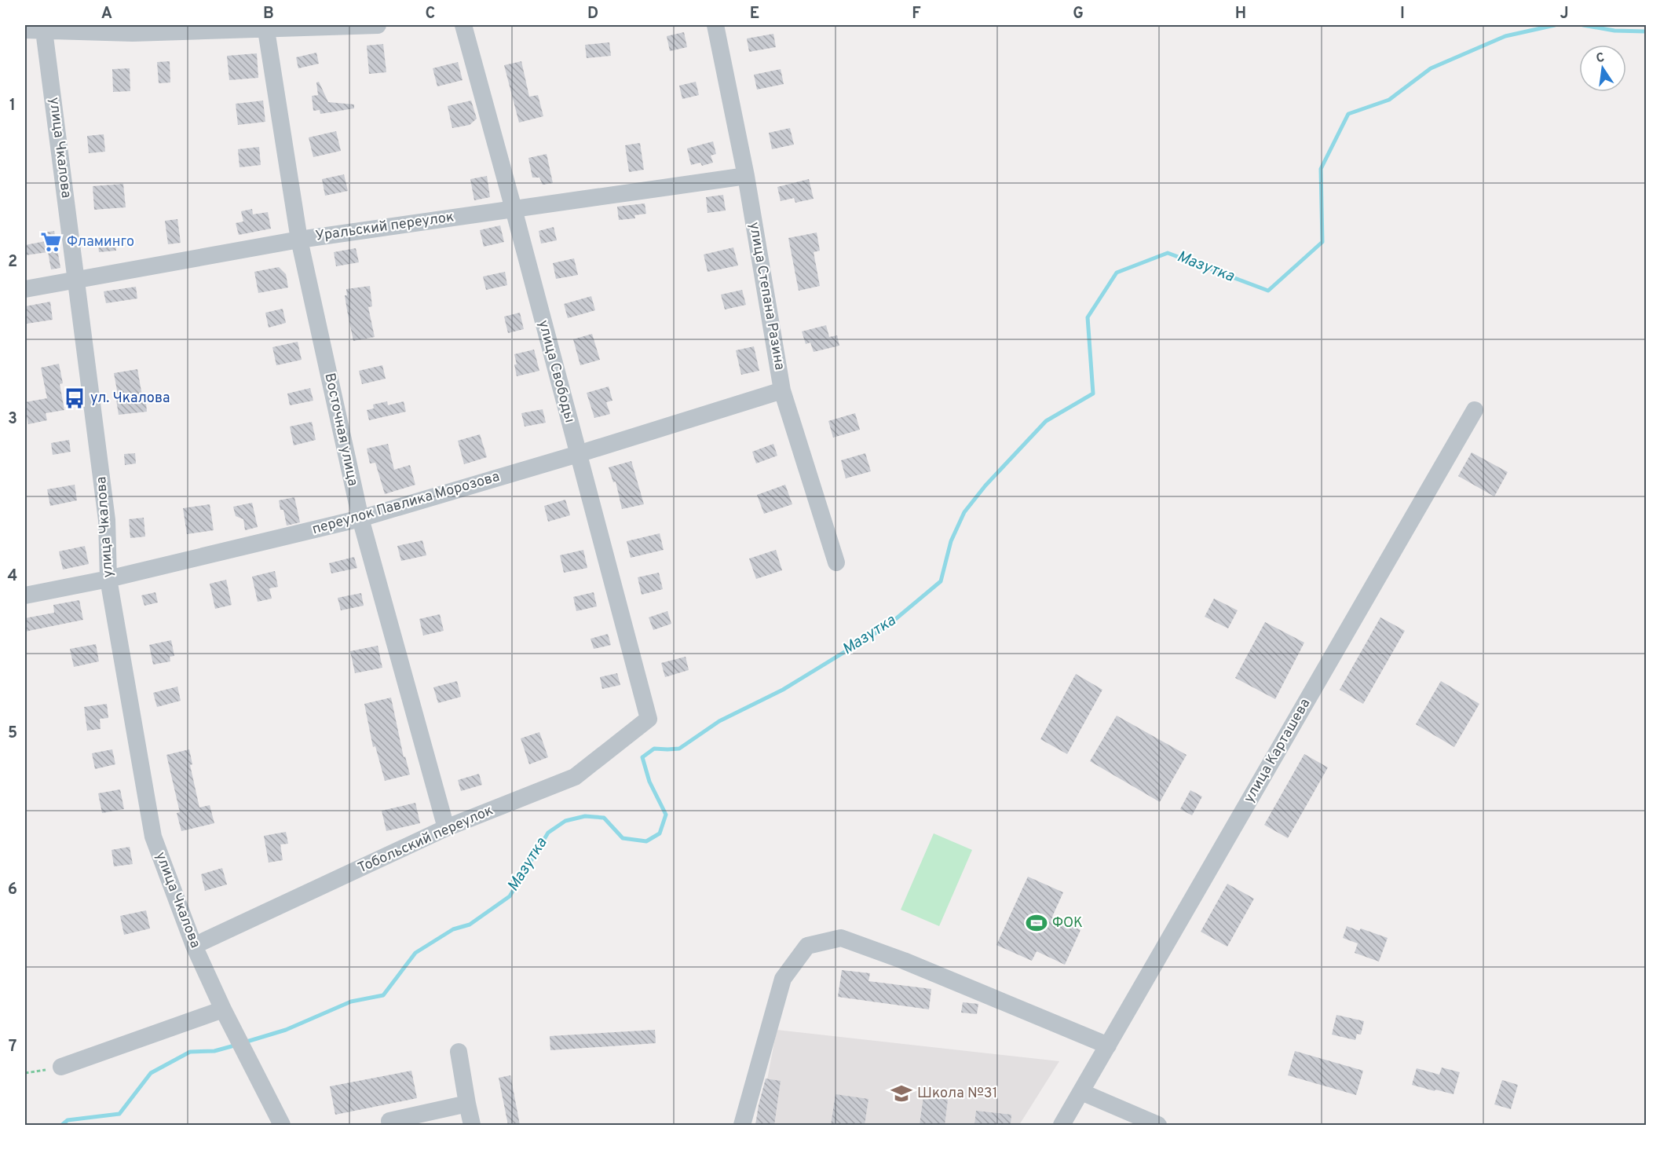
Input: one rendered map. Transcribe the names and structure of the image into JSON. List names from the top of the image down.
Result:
{
  "streets": {
    "street": [
      "улица Чкалова",
      "Уральский переулок",
      "улица Степана Разина",
      "улица Свободы",
      "Восточная улица",
      "переулок Павлика Морозова",
      "улица Карташева",
      "Тобольский переулок"
    ]
  },
  "crossings": [
    ["улица Чкалова", "Уральский переулок"],
    ["улица Чкалова", "переулок Павлика Морозова"],
    ["улица Чкалова", "Тобольский переулок"],
    ["Уральский переулок", "улица Степана Разина"],
    ["Уральский переулок", "улица Свободы"],
    ["Уральский переулок", "Восточная улица"],
    ["улица Степана Разина", "переулок Павлика Морозова"],
    ["улица Свободы", "переулок Павлика Морозова"],
    ["улица Свободы", "Тобольский переулок"],
    ["Восточная улица", "переулок Павлика Морозова"],
    ["Восточная улица", "Тобольский переулок"]
  ],
  "water": ["Мазутка"],
  "places": {
    "supermarket": ["Фламинго"],
    "bus stop": ["ул. Чкалова"],
    "sports": ["ФОК"],
    "school or university": ["Школа №31"]
  },
  "north": "top",
  "grid": {
    "columns": [
      "A",
      "B",
      "C",
      "D",
      "E",
      "F",
      "G",
      "H",
      "I",
      "J"
    ],
    "rows": [
      "1",
      "2",
      "3",
      "4",
      "5",
      "6",
      "7"
    ]
  }
}
